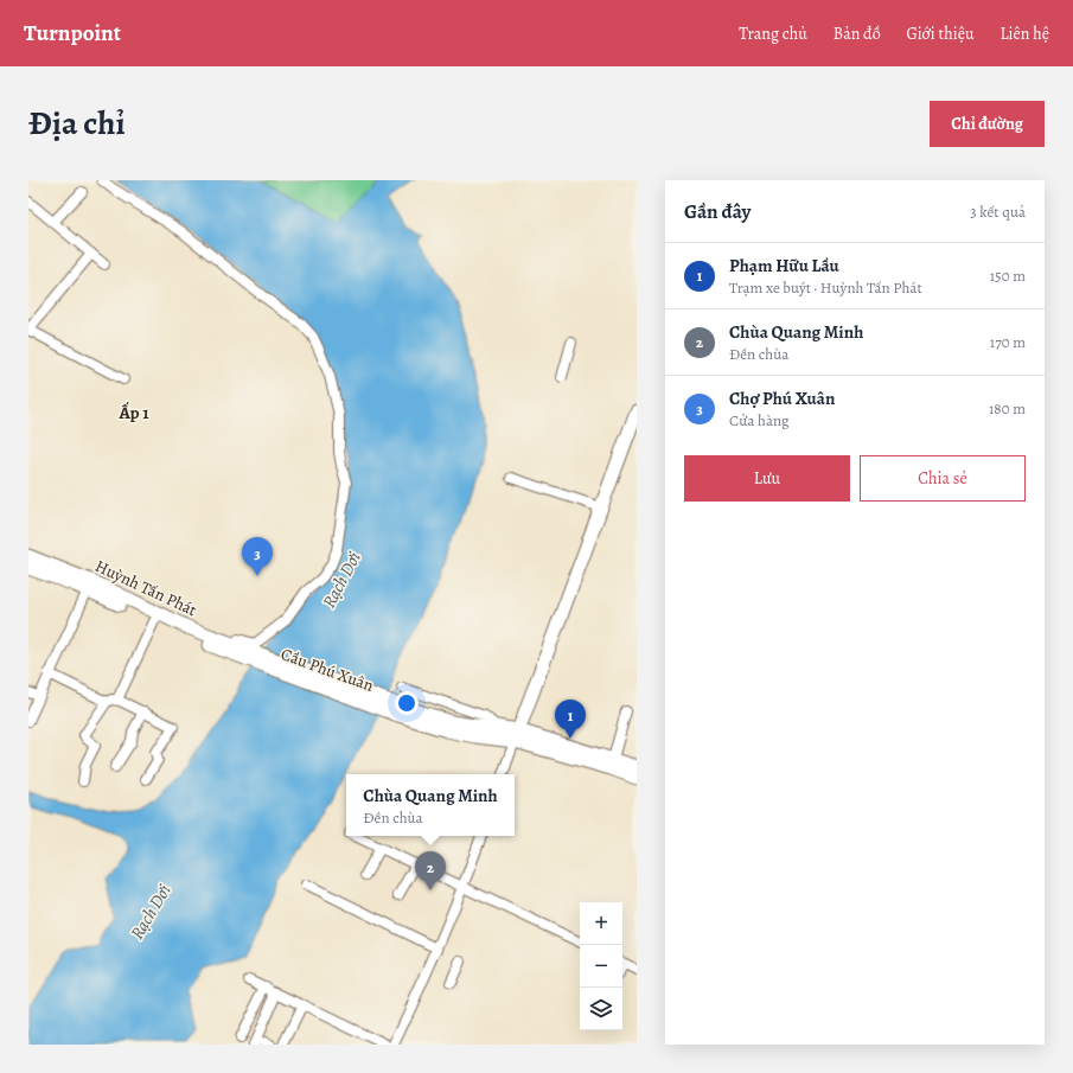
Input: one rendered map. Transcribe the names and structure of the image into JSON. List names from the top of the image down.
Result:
{
  "streets": {
    "main road": ["Huỳnh Tấn Phát", "Cầu Phú Xuân"]
  },
  "crossings": [
    ["Huỳnh Tấn Phát", "Cầu Phú Xuân"]
  ],
  "districts": ["Ấp 1"],
  "water": ["Rạch Dơi"],
  "page": {
    "header": "Turnpoint",
    "nav": [
      "Trang chủ",
      "Bản đồ",
      "Giới thiệu",
      "Liên hệ"
    ],
    "title": "Địa chỉ",
    "buttons": [
      "Chỉ đường",
      ["Lưu", "Chia sẻ"]
    ],
    "heading": ["Gần đây", "3 kết quả"],
    "list": [
      {
        "mark": "1",
        "name": "Phạm Hữu Lầu",
        "note": "Trạm xe buýt · Huỳnh Tấn Phát",
        "value": "150 m"
      },
      {
        "mark": "2",
        "name": "Chùa Quang Minh",
        "note": "Đền chùa",
        "value": "170 m"
      },
      {
        "mark": "3",
        "name": "Chợ Phú Xuân",
        "note": "Cửa hàng",
        "value": "180 m"
      }
    ],
    "pins": ["3", "1", "2"],
    "popup": ["Chùa Quang Minh", "Đền chùa"],
    "map_buttons": ["+", "−"]
  }
}
